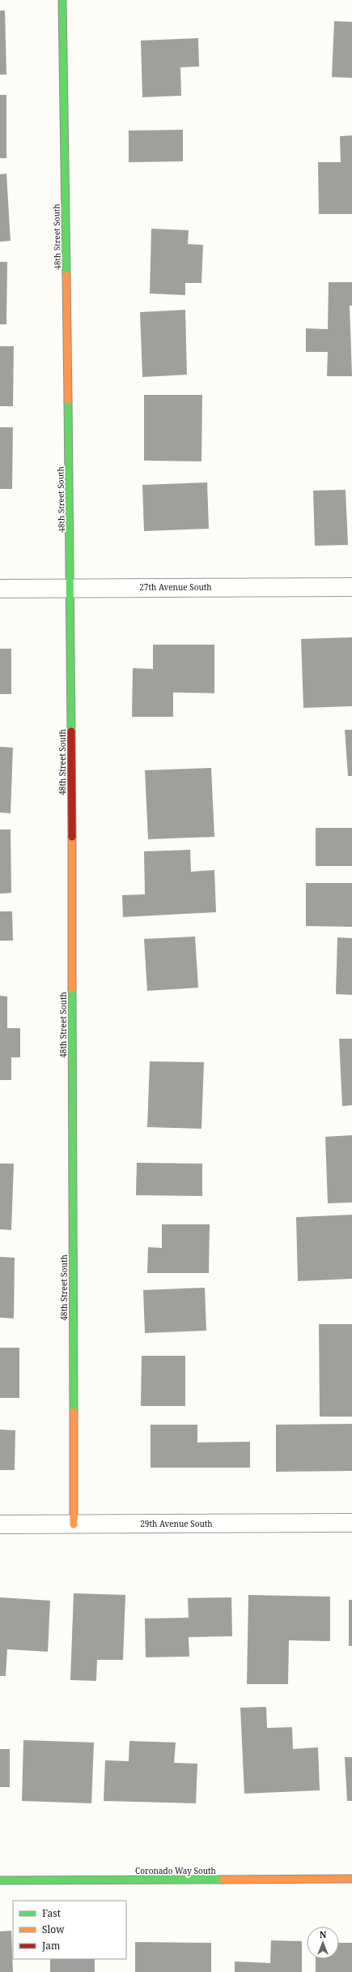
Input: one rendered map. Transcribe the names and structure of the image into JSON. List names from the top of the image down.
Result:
{
  "streets": {
    "street": [
      "48th Street South",
      "27th Avenue South",
      "29th Avenue South",
      "Coronado Way South"
    ]
  },
  "crossings": [
    ["48th Street South", "27th Avenue South"],
    ["48th Street South", "29th Avenue South"]
  ],
  "legend": ["Fast", "Slow", "Jam"],
  "north": "top"
}
